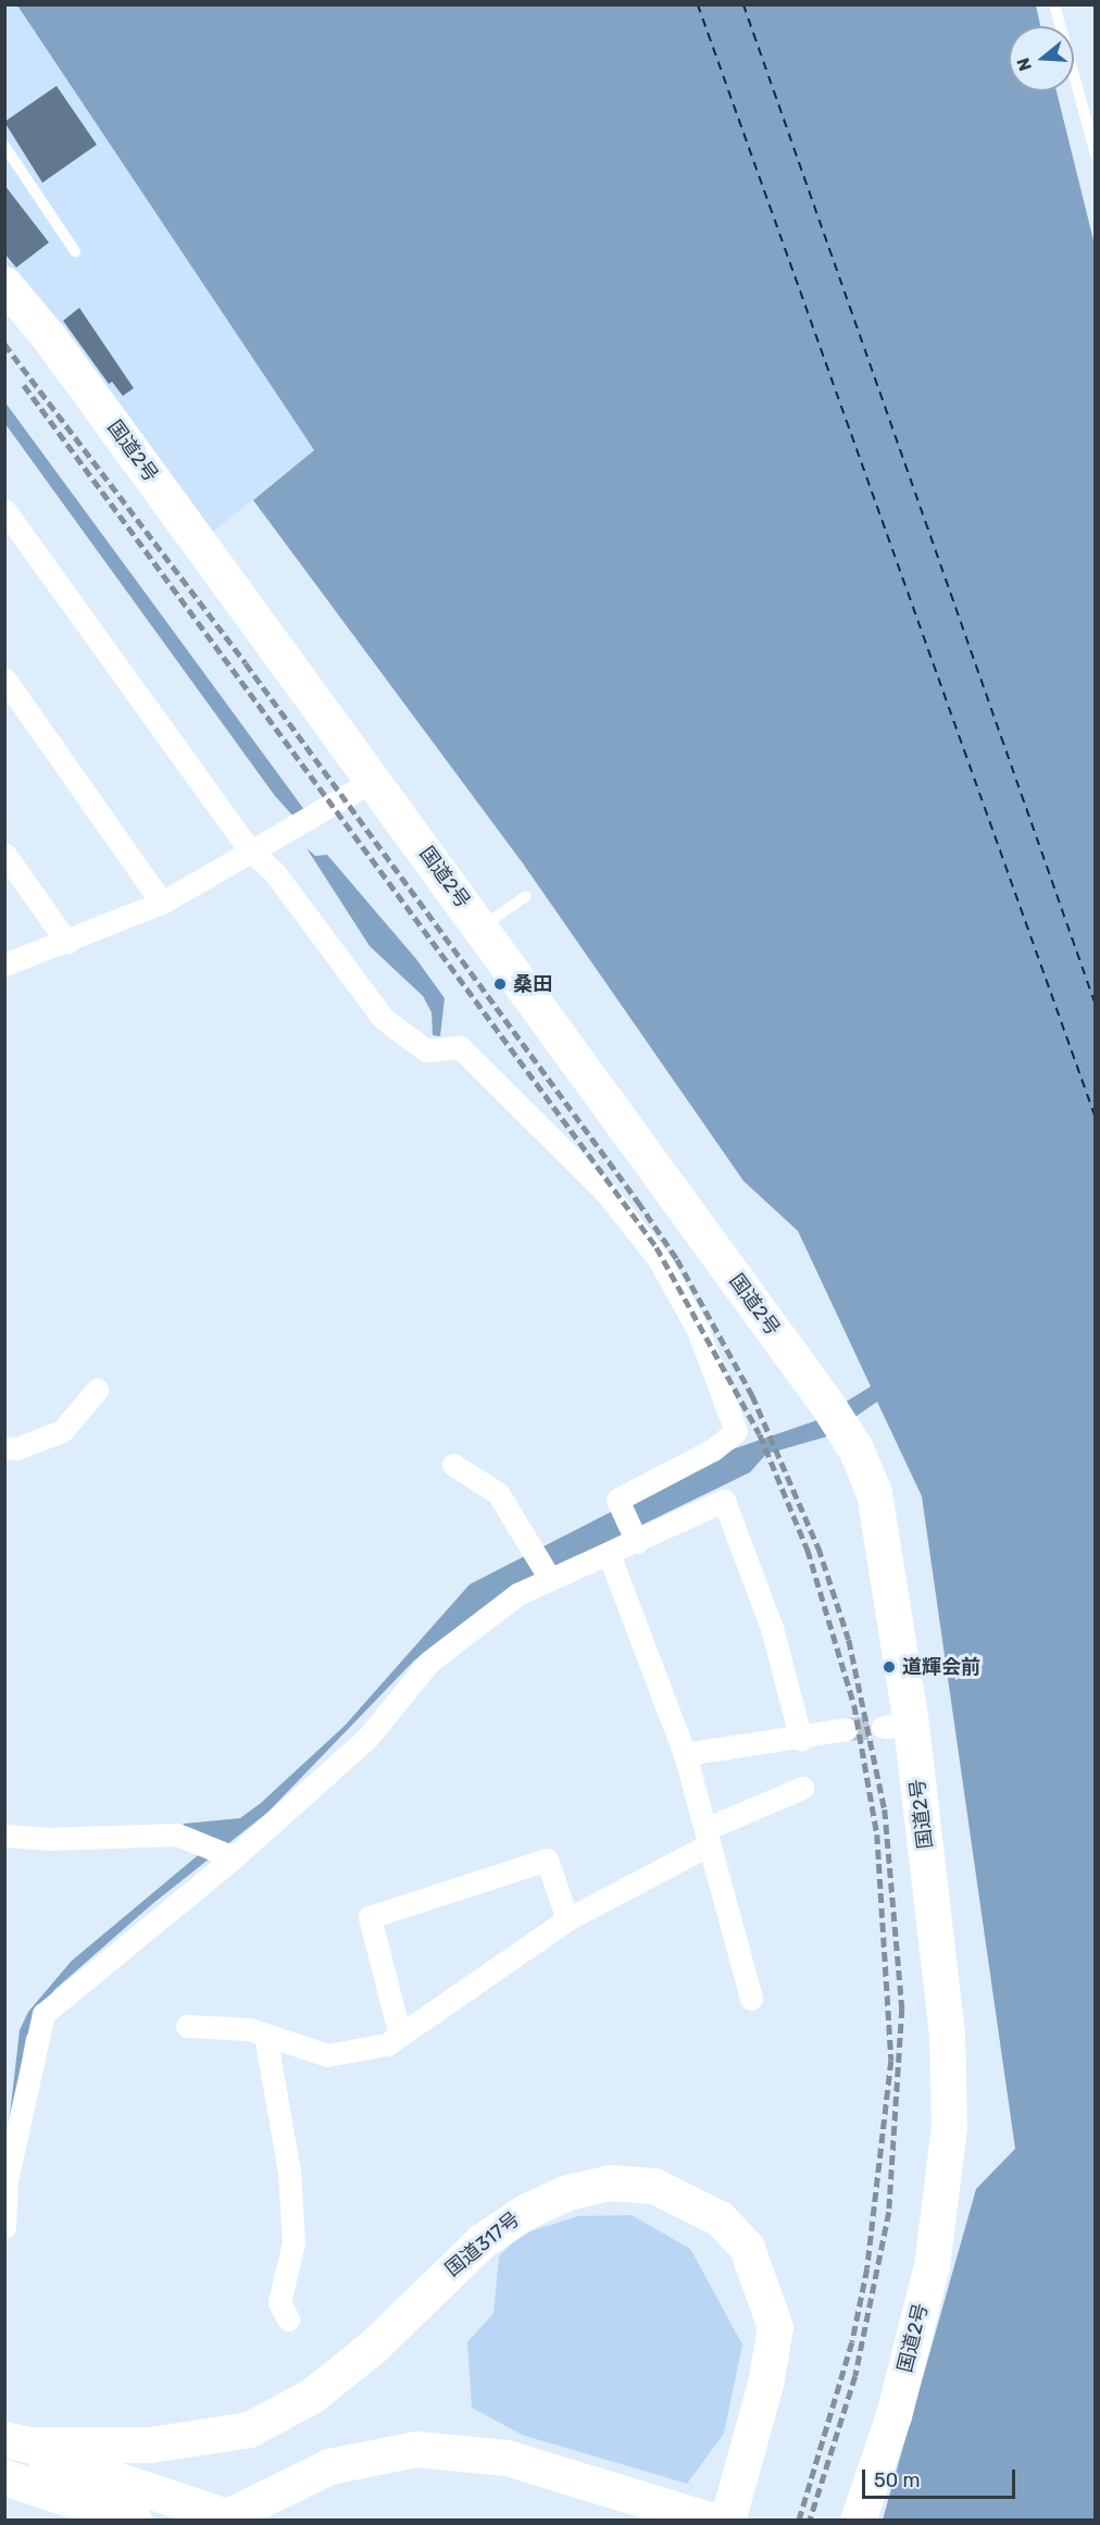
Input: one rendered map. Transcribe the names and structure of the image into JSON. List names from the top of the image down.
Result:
{
  "streets": {
    "highway": ["国道2号", "国道317号"]
  },
  "places": ["桑田", "道輝会前"],
  "scale_bar": "50 m",
  "north": "left"
}
